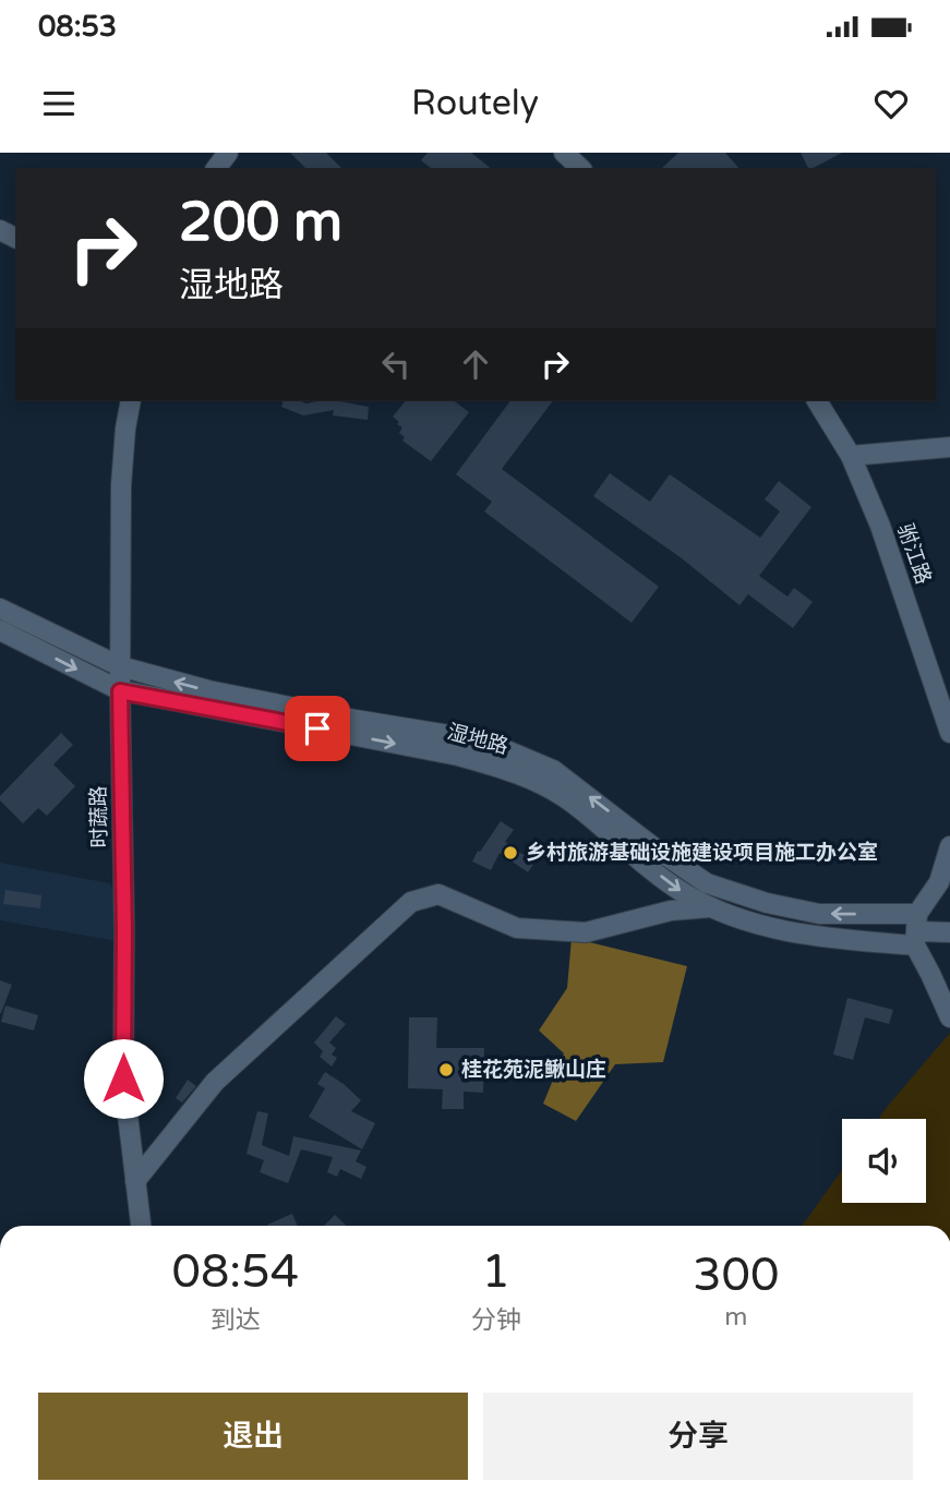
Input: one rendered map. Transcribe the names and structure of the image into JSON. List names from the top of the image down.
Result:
{
  "streets": {
    "street": ["驸江路", "湿地路", "时蔬路"]
  },
  "crossings": [
    ["湿地路", "时蔬路"]
  ],
  "places": ["乡村旅游基础设施建设项目施工办公室", "桂花苑泥鳅山庄"],
  "page": {
    "status": "08:53",
    "header": "Routely",
    "turn": ["200 m", "湿地路"],
    "eta": [
      "08:54",
      "到达",
      "1",
      "分钟",
      "300",
      "m"
    ],
    "buttons": ["退出", "分享"]
  }
}
